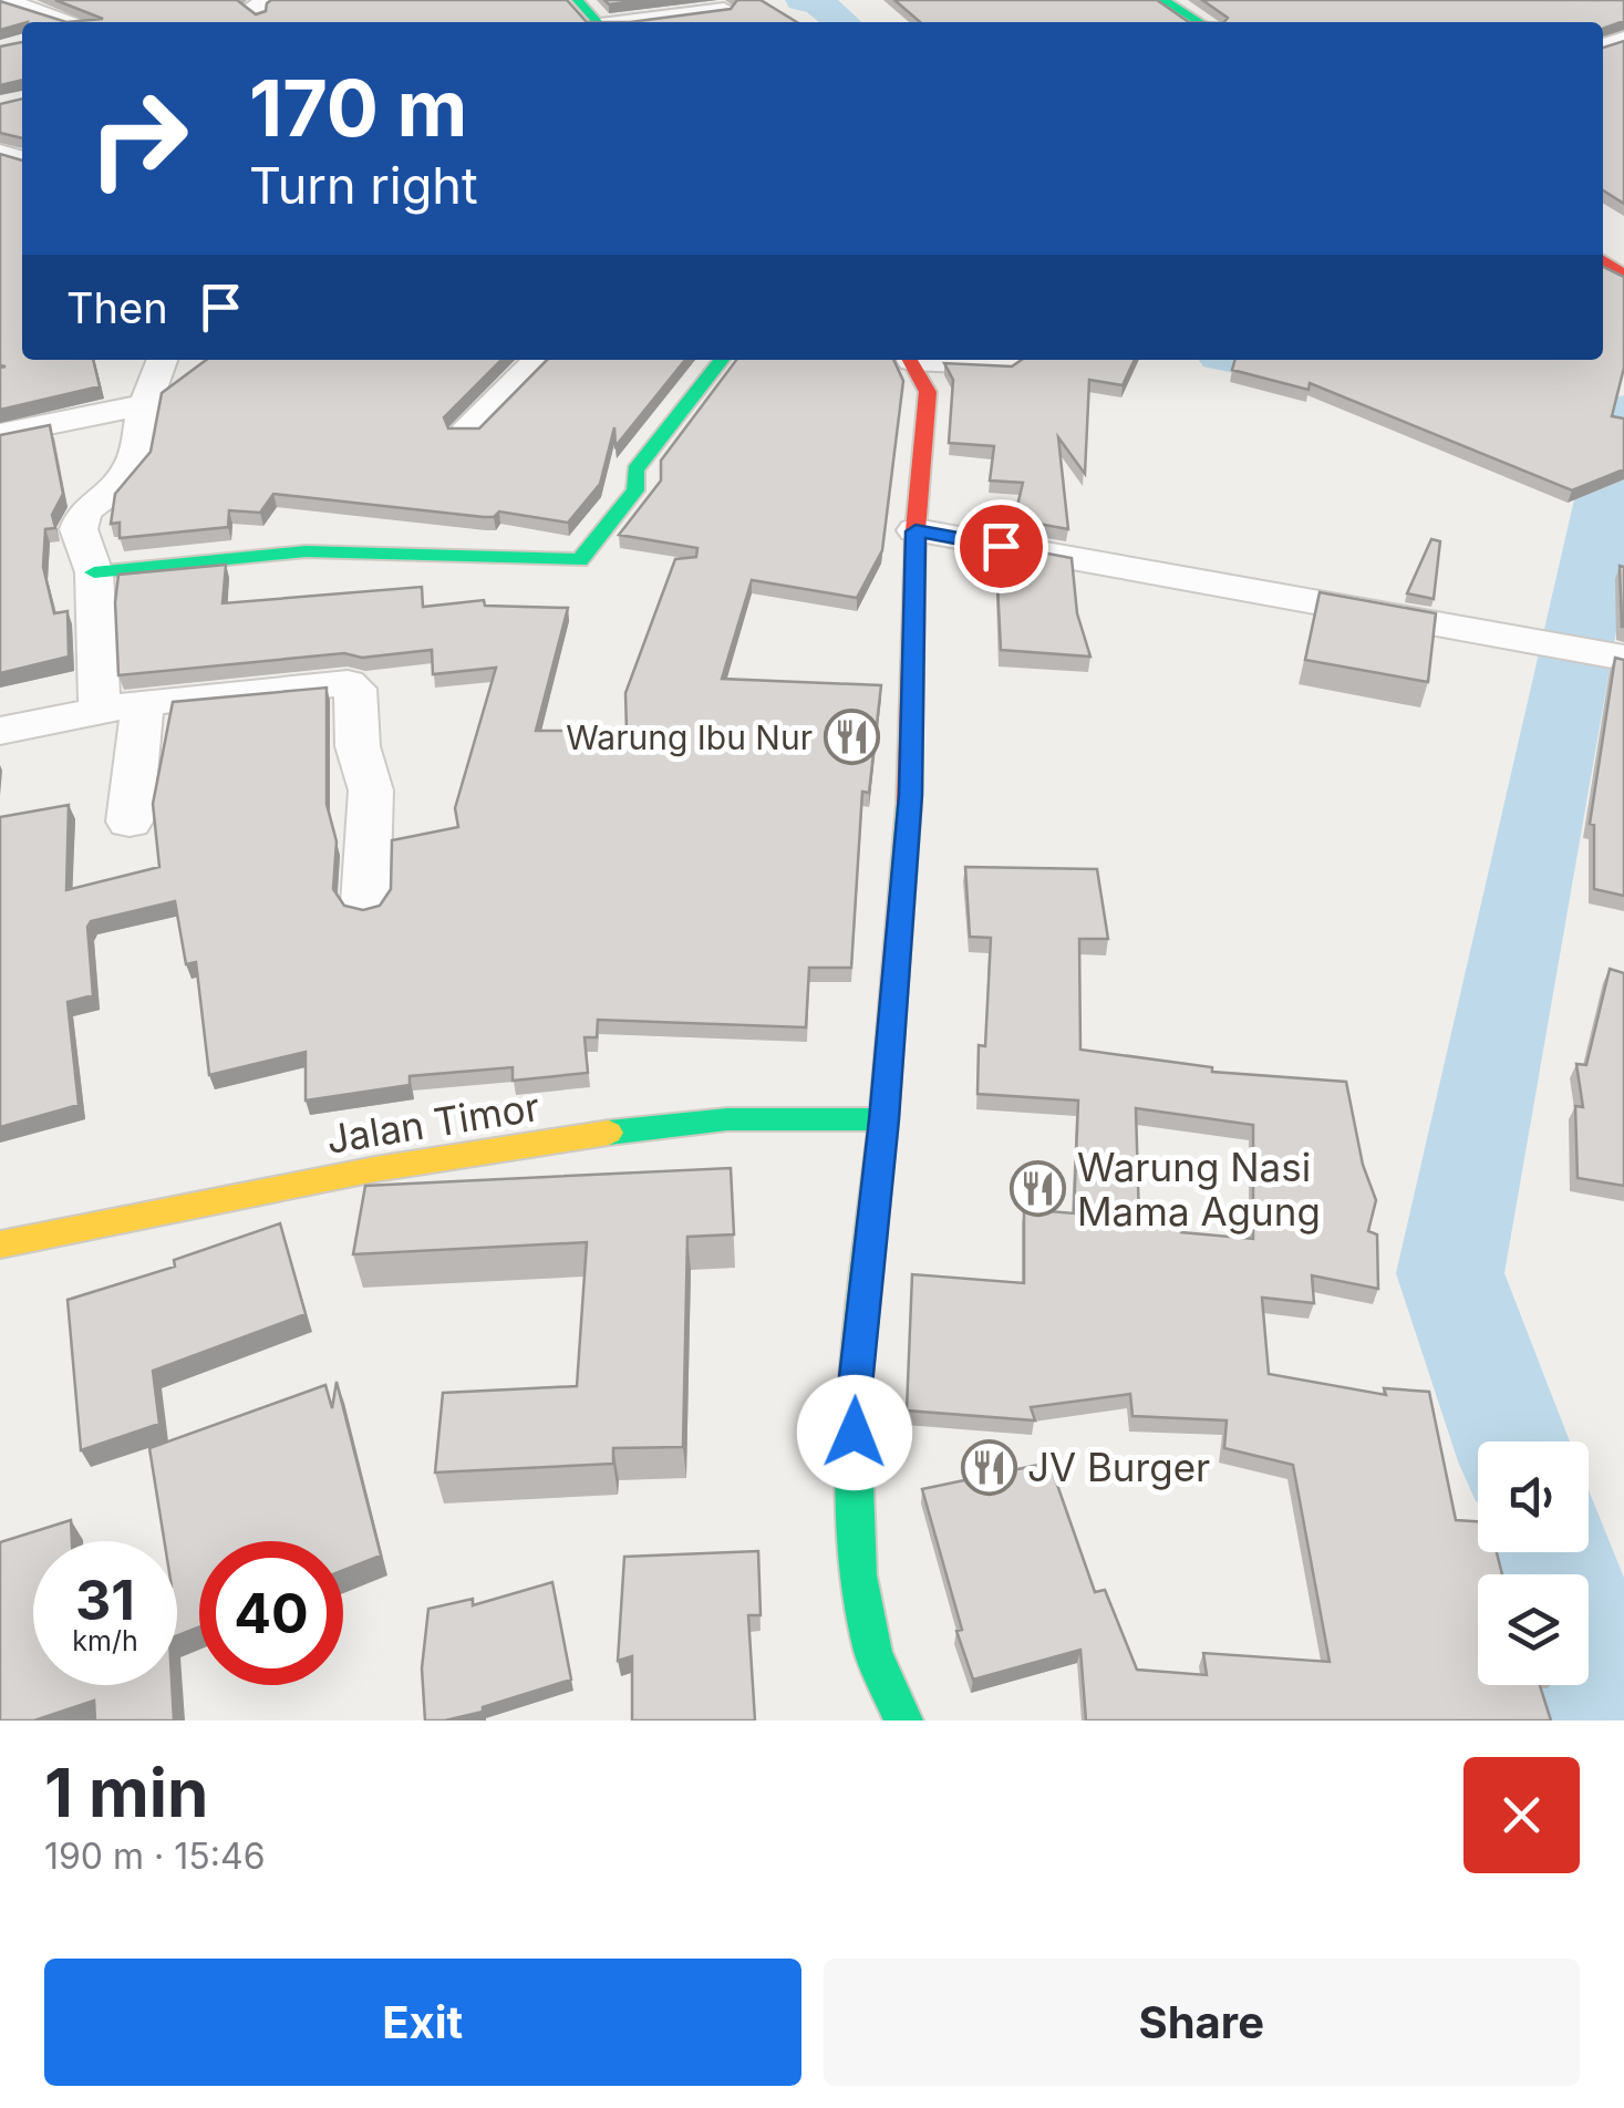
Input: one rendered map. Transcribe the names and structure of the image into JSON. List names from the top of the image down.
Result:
{
  "streets": {
    "street": ["Jalan Timor"]
  },
  "places": {
    "restaurant": ["Warung Ibu Nur", "Warung Nasi Mama Agung", "JV Burger"]
  },
  "page": {
    "turn": ["170 m", "Turn right"],
    "then": "Then",
    "speed": "31 km/h",
    "limit": "40",
    "heading": ["1 min", "190 m · 15:46"],
    "buttons": ["Exit", "Share"]
  }
}
